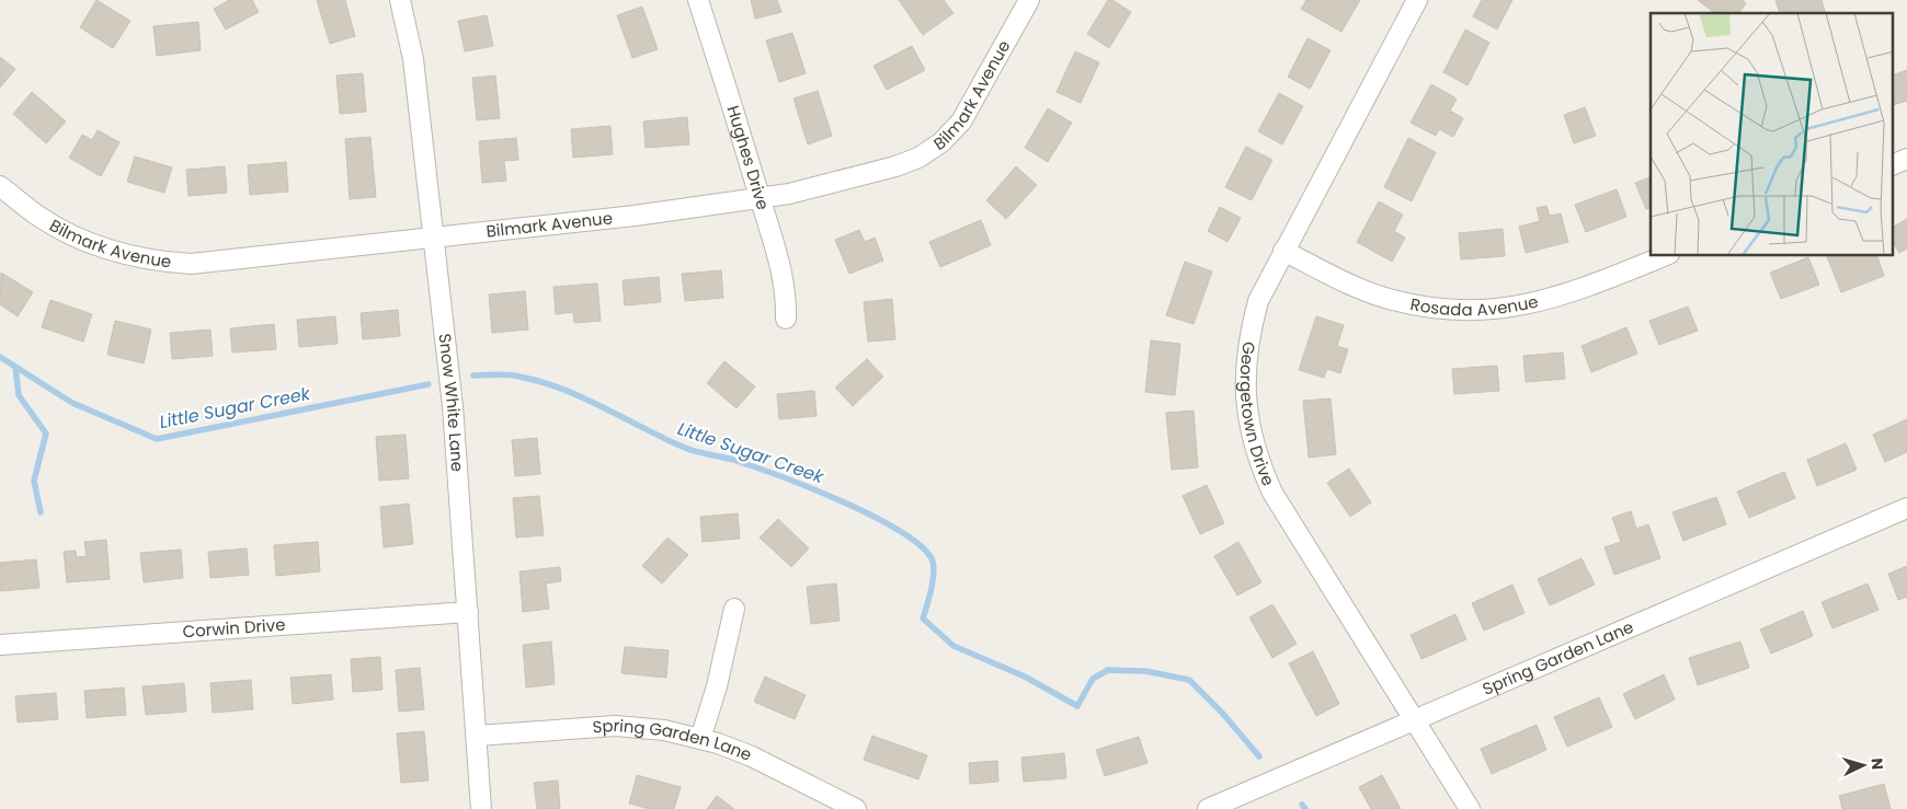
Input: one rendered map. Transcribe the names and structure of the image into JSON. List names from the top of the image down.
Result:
{
  "streets": {
    "street": [
      "Bilmark Avenue",
      "Hughes Drive",
      "Rosada Avenue",
      "Snow White Lane",
      "Georgetown Drive",
      "Corwin Drive",
      "Spring Garden Lane"
    ]
  },
  "crossings": [
    ["Bilmark Avenue", "Hughes Drive"],
    ["Bilmark Avenue", "Snow White Lane"],
    ["Rosada Avenue", "Georgetown Drive"],
    ["Snow White Lane", "Corwin Drive"],
    ["Snow White Lane", "Spring Garden Lane"],
    ["Georgetown Drive", "Spring Garden Lane"]
  ],
  "water": ["Little Sugar Creek"],
  "north": "right"
}
